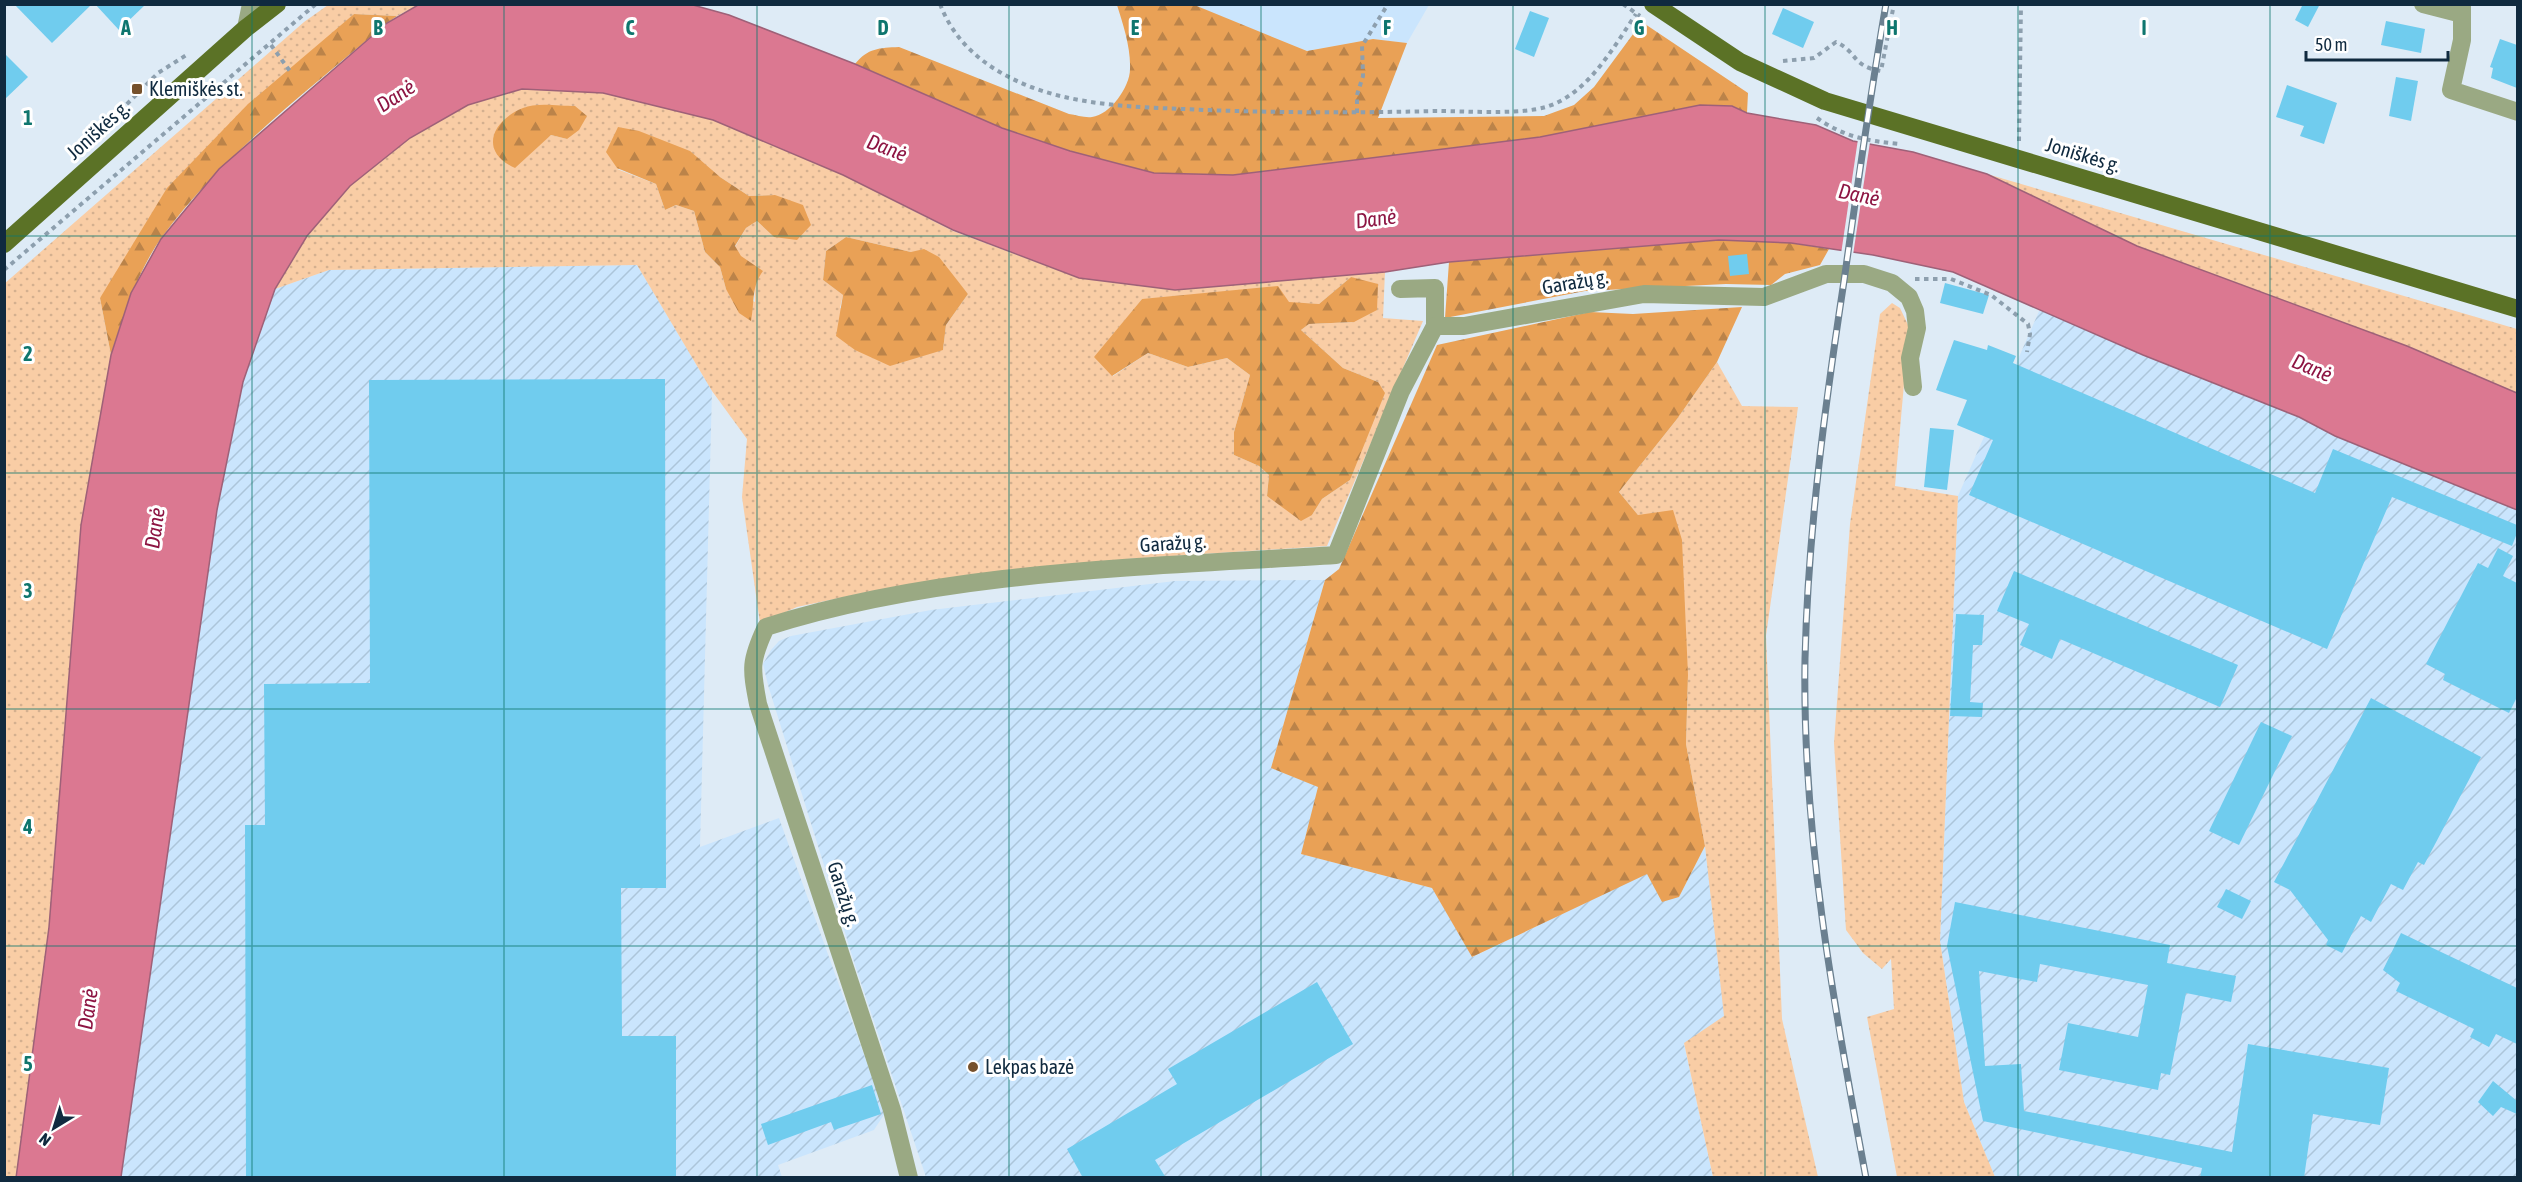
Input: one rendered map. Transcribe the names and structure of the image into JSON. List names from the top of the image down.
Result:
{
  "streets": {
    "main road": ["Joniškės g."],
    "street": ["Garažų g."]
  },
  "water": ["Danė"],
  "places": {
    "transit": ["Klemiškės st."],
    "other": ["Lekpas bazė"]
  },
  "scale_bar": "50 m",
  "north": "bottom left",
  "grid": {
    "columns": [
      "A",
      "B",
      "C",
      "D",
      "E",
      "F",
      "G",
      "H",
      "I"
    ],
    "rows": [
      "1",
      "2",
      "3",
      "4",
      "5"
    ]
  }
}
